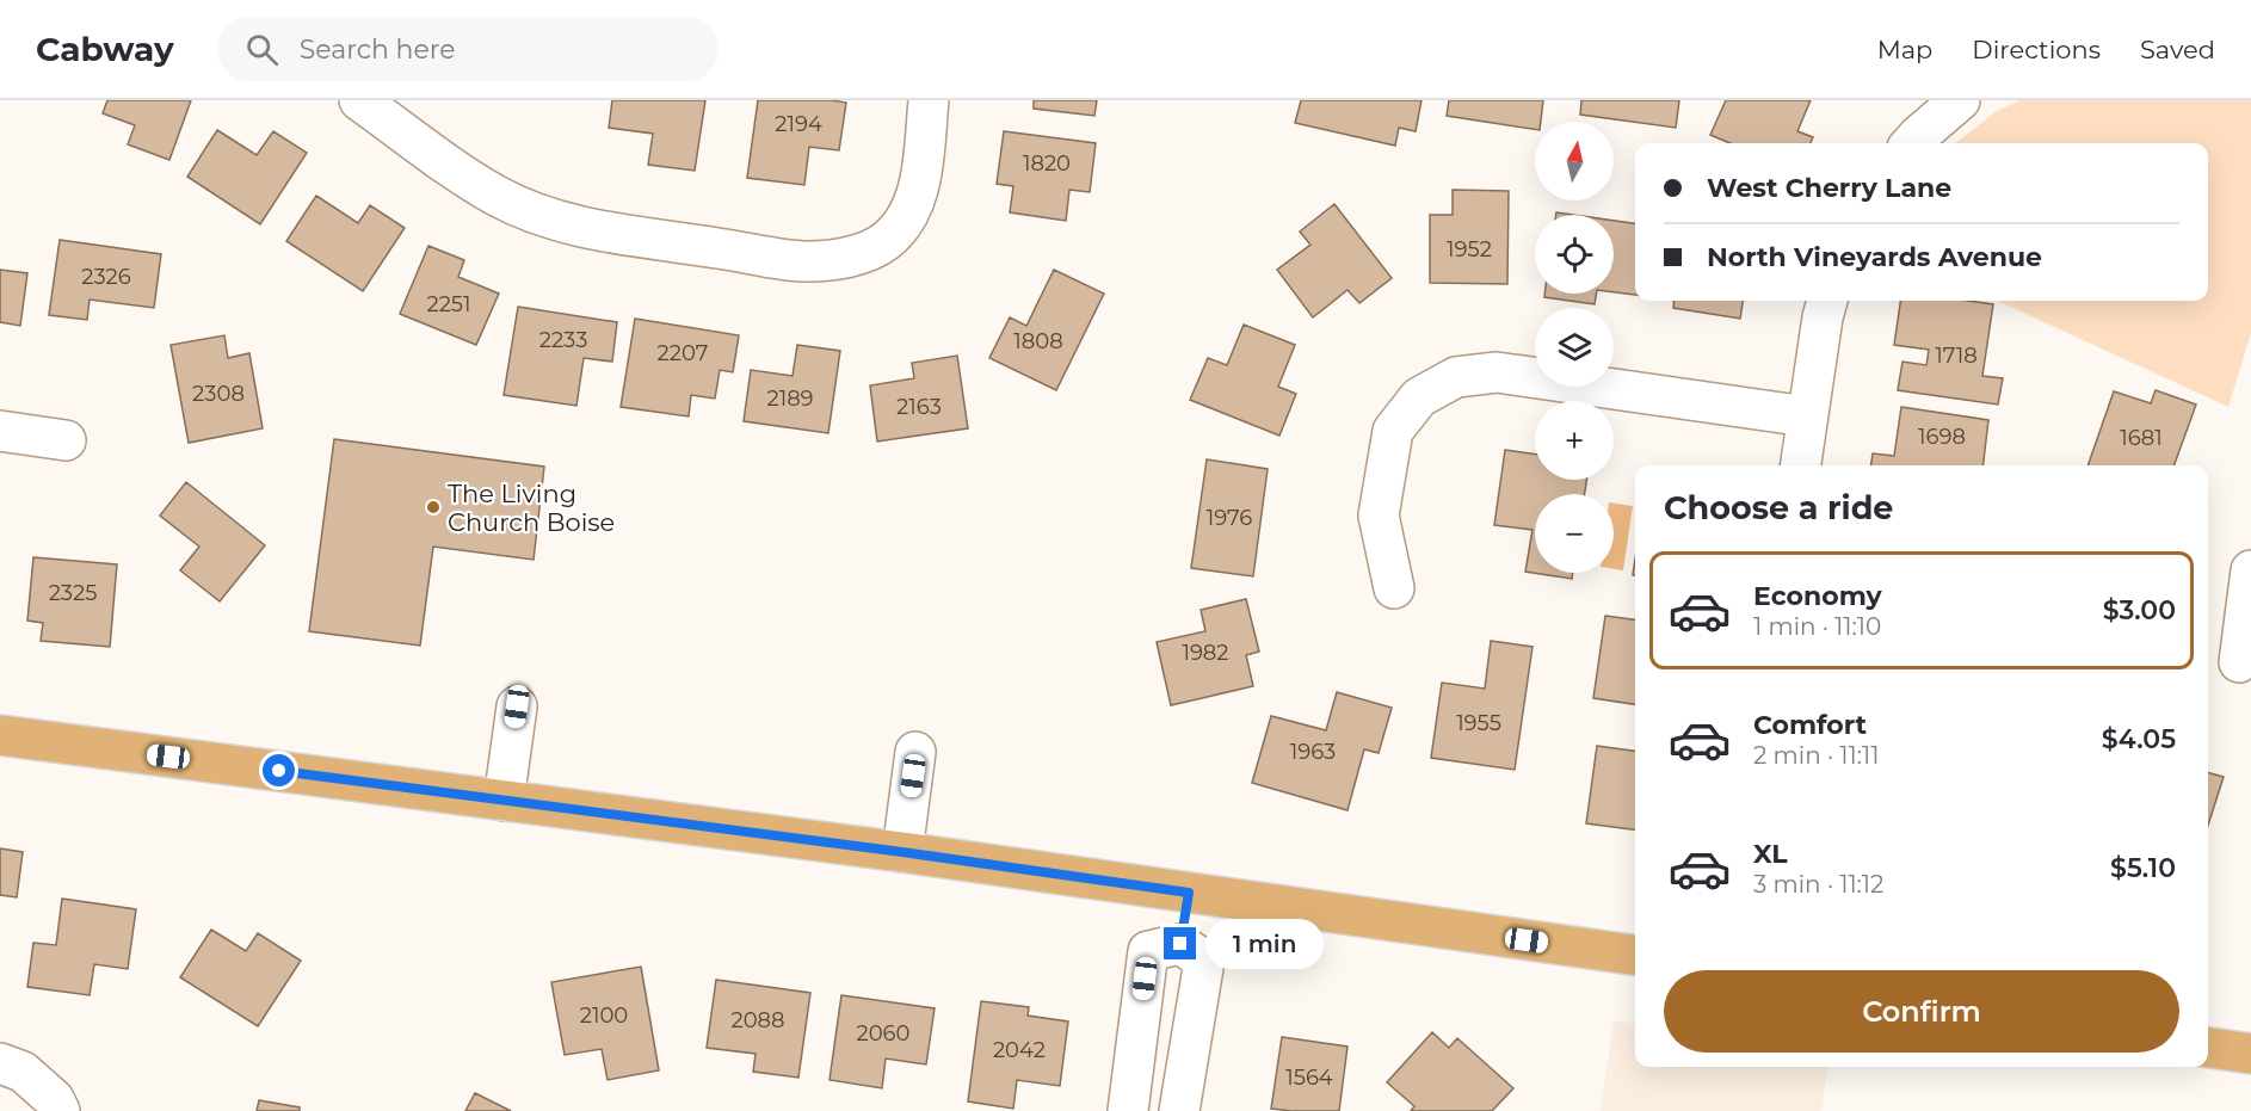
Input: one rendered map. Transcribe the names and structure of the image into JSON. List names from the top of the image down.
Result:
{
  "places": ["The Living Church Boise"],
  "house_numbers": [
    "2194",
    "1820",
    "1952",
    "2326",
    "2251",
    "2233",
    "1808",
    "2207",
    "1718",
    "2308",
    "2189",
    "2163",
    "1698",
    "1681",
    "1976",
    "2325",
    "1982",
    "1955",
    "1963",
    "2100",
    "2088",
    "2060",
    "2042",
    "1564"
  ],
  "north": "top",
  "page": {
    "header": "Cabway",
    "search": "Search here",
    "nav": ["Map", "Directions", "Saved"],
    "map_buttons": ["+", "−"],
    "banner": ["West Cherry Lane", "North Vineyards Avenue"],
    "heading": "Choose a ride",
    "list": [
      {
        "name": "Economy",
        "note": "1 min · 11:10",
        "value": "$3.00"
      },
      {
        "name": "Comfort",
        "note": "2 min · 11:11",
        "value": "$4.05"
      },
      {
        "name": "XL",
        "note": "3 min · 11:12",
        "value": "$5.10"
      }
    ],
    "bubble": "1 min",
    "buttons": "Confirm"
  }
}
